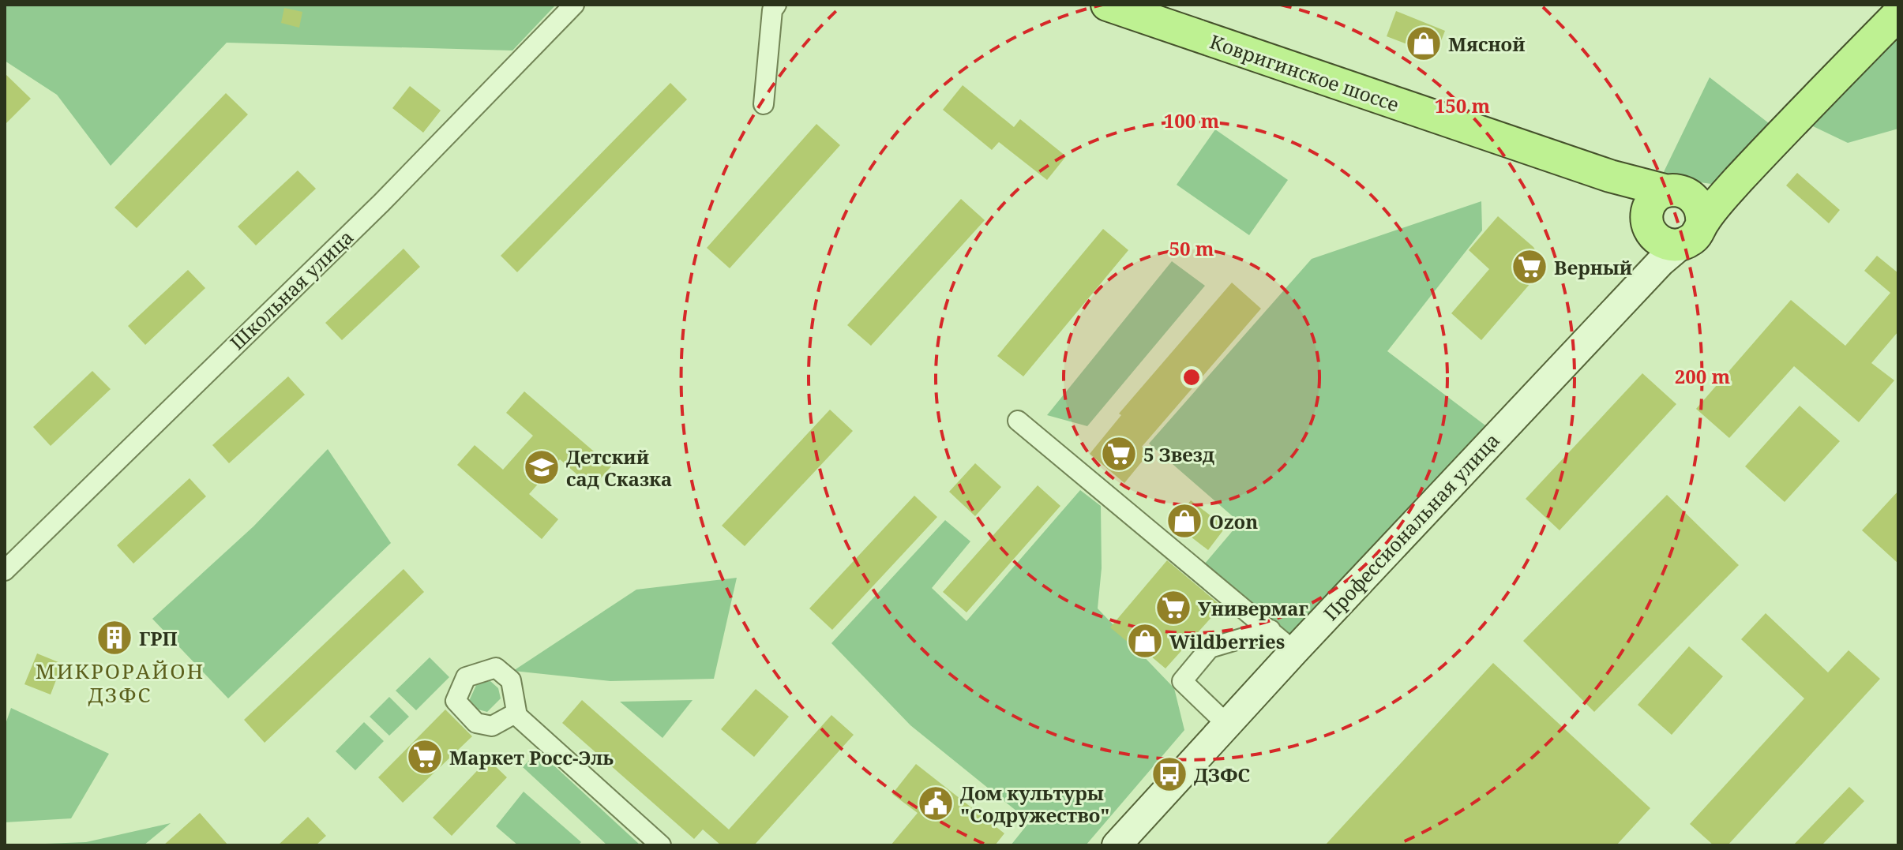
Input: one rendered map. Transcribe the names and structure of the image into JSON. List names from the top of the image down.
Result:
{
  "streets": {
    "main road": ["Ковригинское шоссе", "Профессиональная улица"],
    "street": ["Школьная улица"]
  },
  "crossings": [
    ["Ковригинское шоссе", "Профессиональная улица"]
  ],
  "districts": ["МИКРОРАЙОН ДЗФС"],
  "places": {
    "shop": ["Мясной", "Ozon", "Wildberries"],
    "supermarket": [
      "Верный",
      "5 Звезд",
      "Универмаг",
      "Маркет Росс-Эль"
    ],
    "school or university": ["Детский сад Сказка"],
    "building": ["ГРП"],
    "bus stop": ["ДЗФС"],
    "public building": ["Дом культуры \"Содружество\""]
  },
  "rings": [
    "150 m",
    "100 m",
    "50 m",
    "200 m"
  ]
}
